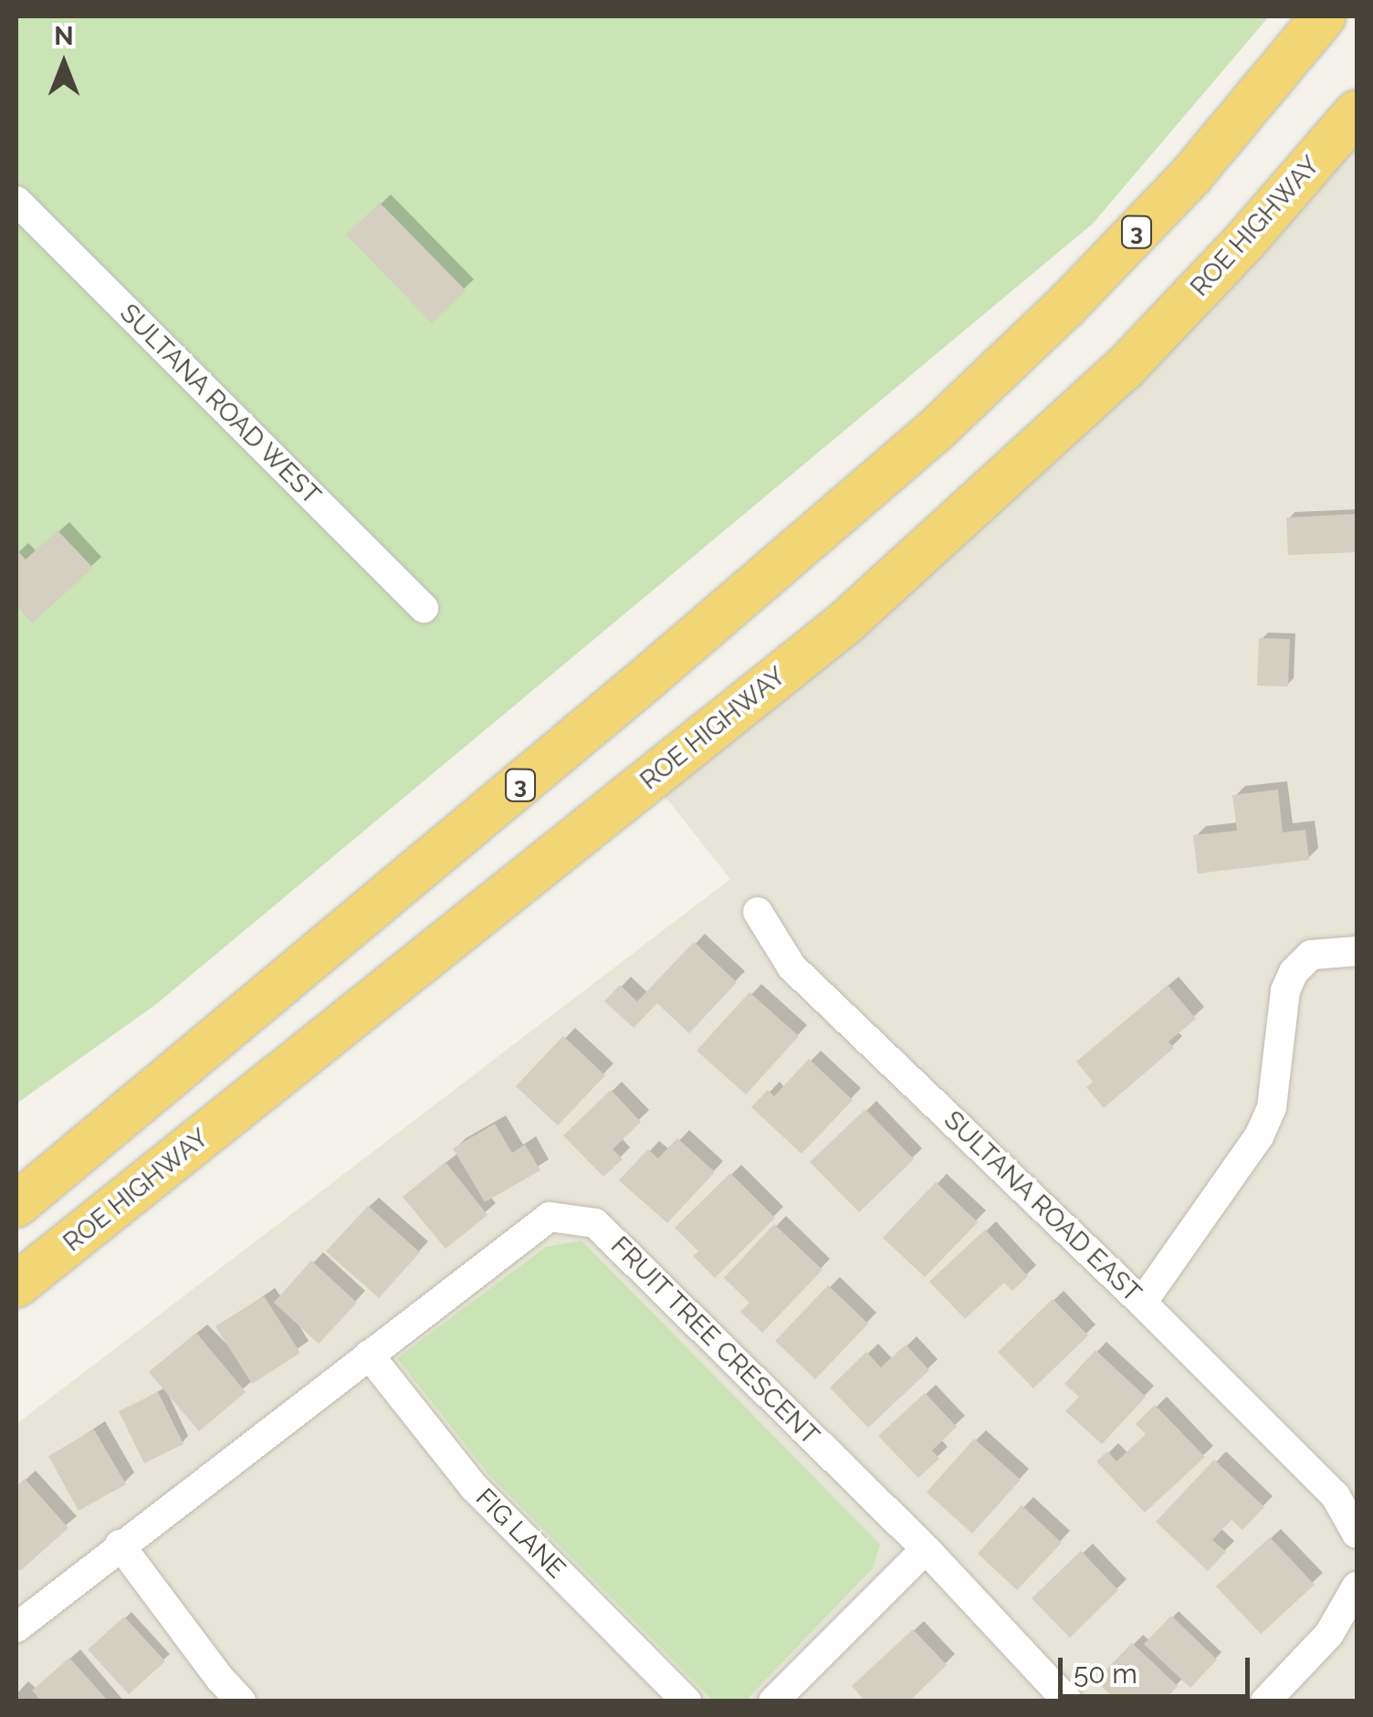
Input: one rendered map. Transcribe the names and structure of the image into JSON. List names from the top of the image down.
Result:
{
  "streets": {
    "highway": ["ROE HIGHWAY", "3"],
    "street": [
      "SULTANA ROAD WEST",
      "SULTANA ROAD EAST",
      "FRUIT TREE CRESCENT",
      "FIG LANE"
    ]
  },
  "crossings": [
    ["FRUIT TREE CRESCENT", "FIG LANE"]
  ],
  "scale_bar": "50 m",
  "north": "top"
}
